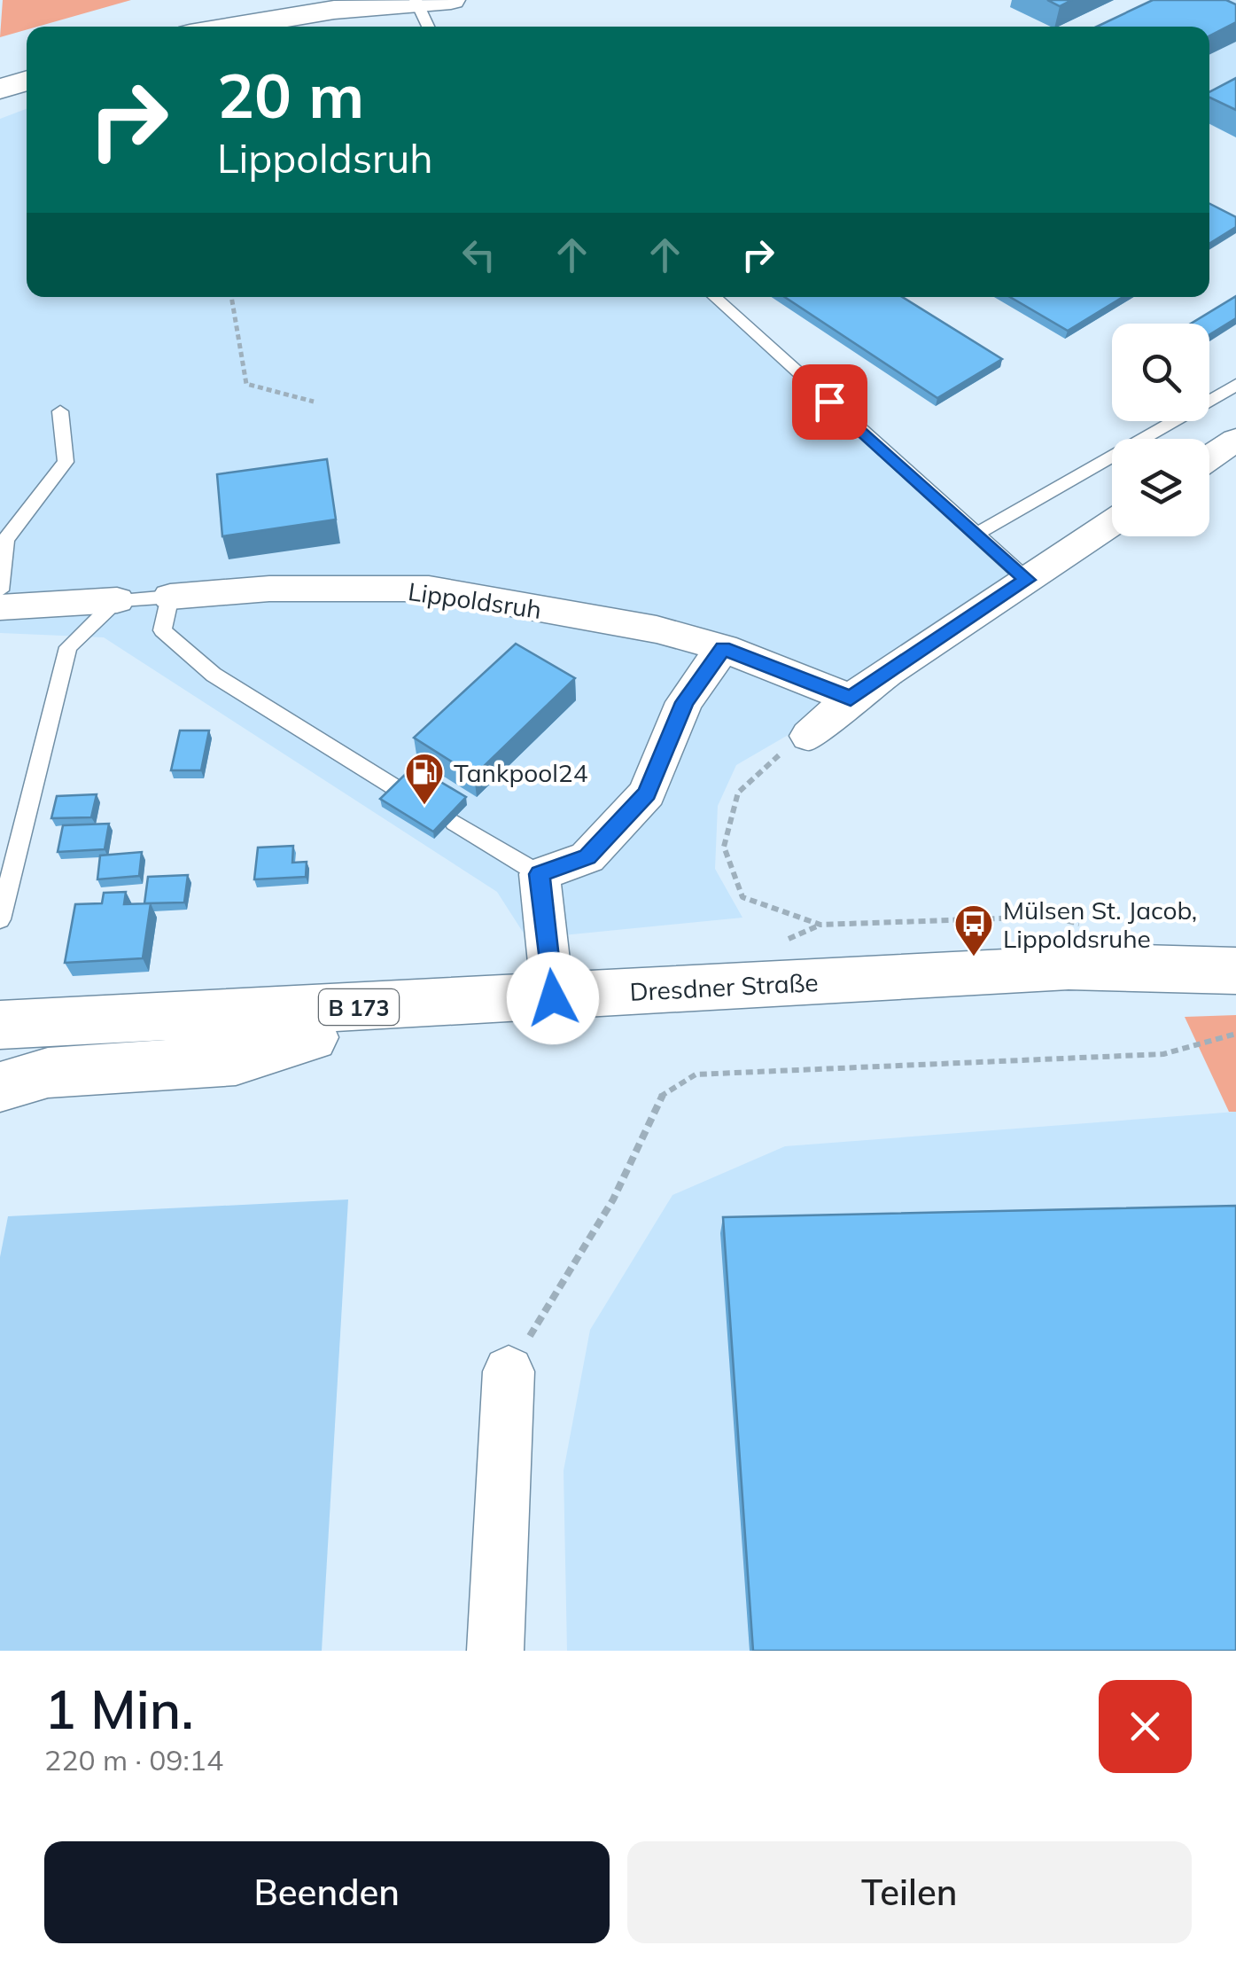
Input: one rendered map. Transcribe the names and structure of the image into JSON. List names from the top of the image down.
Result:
{
  "streets": {
    "main road": ["Dresdner Straße", "B 173"],
    "street": ["Lippoldsruh"]
  },
  "crossings": [
    ["Dresdner Straße", "B 173"]
  ],
  "places": {
    "fuel station": ["Tankpool24"],
    "bus stop": ["Mülsen St. Jacob, Lippoldsruhe"]
  },
  "page": {
    "turn": ["20 m", "Lippoldsruh"],
    "heading": ["1 Min.", "220 m · 09:14"],
    "buttons": ["Beenden", "Teilen"]
  }
}
